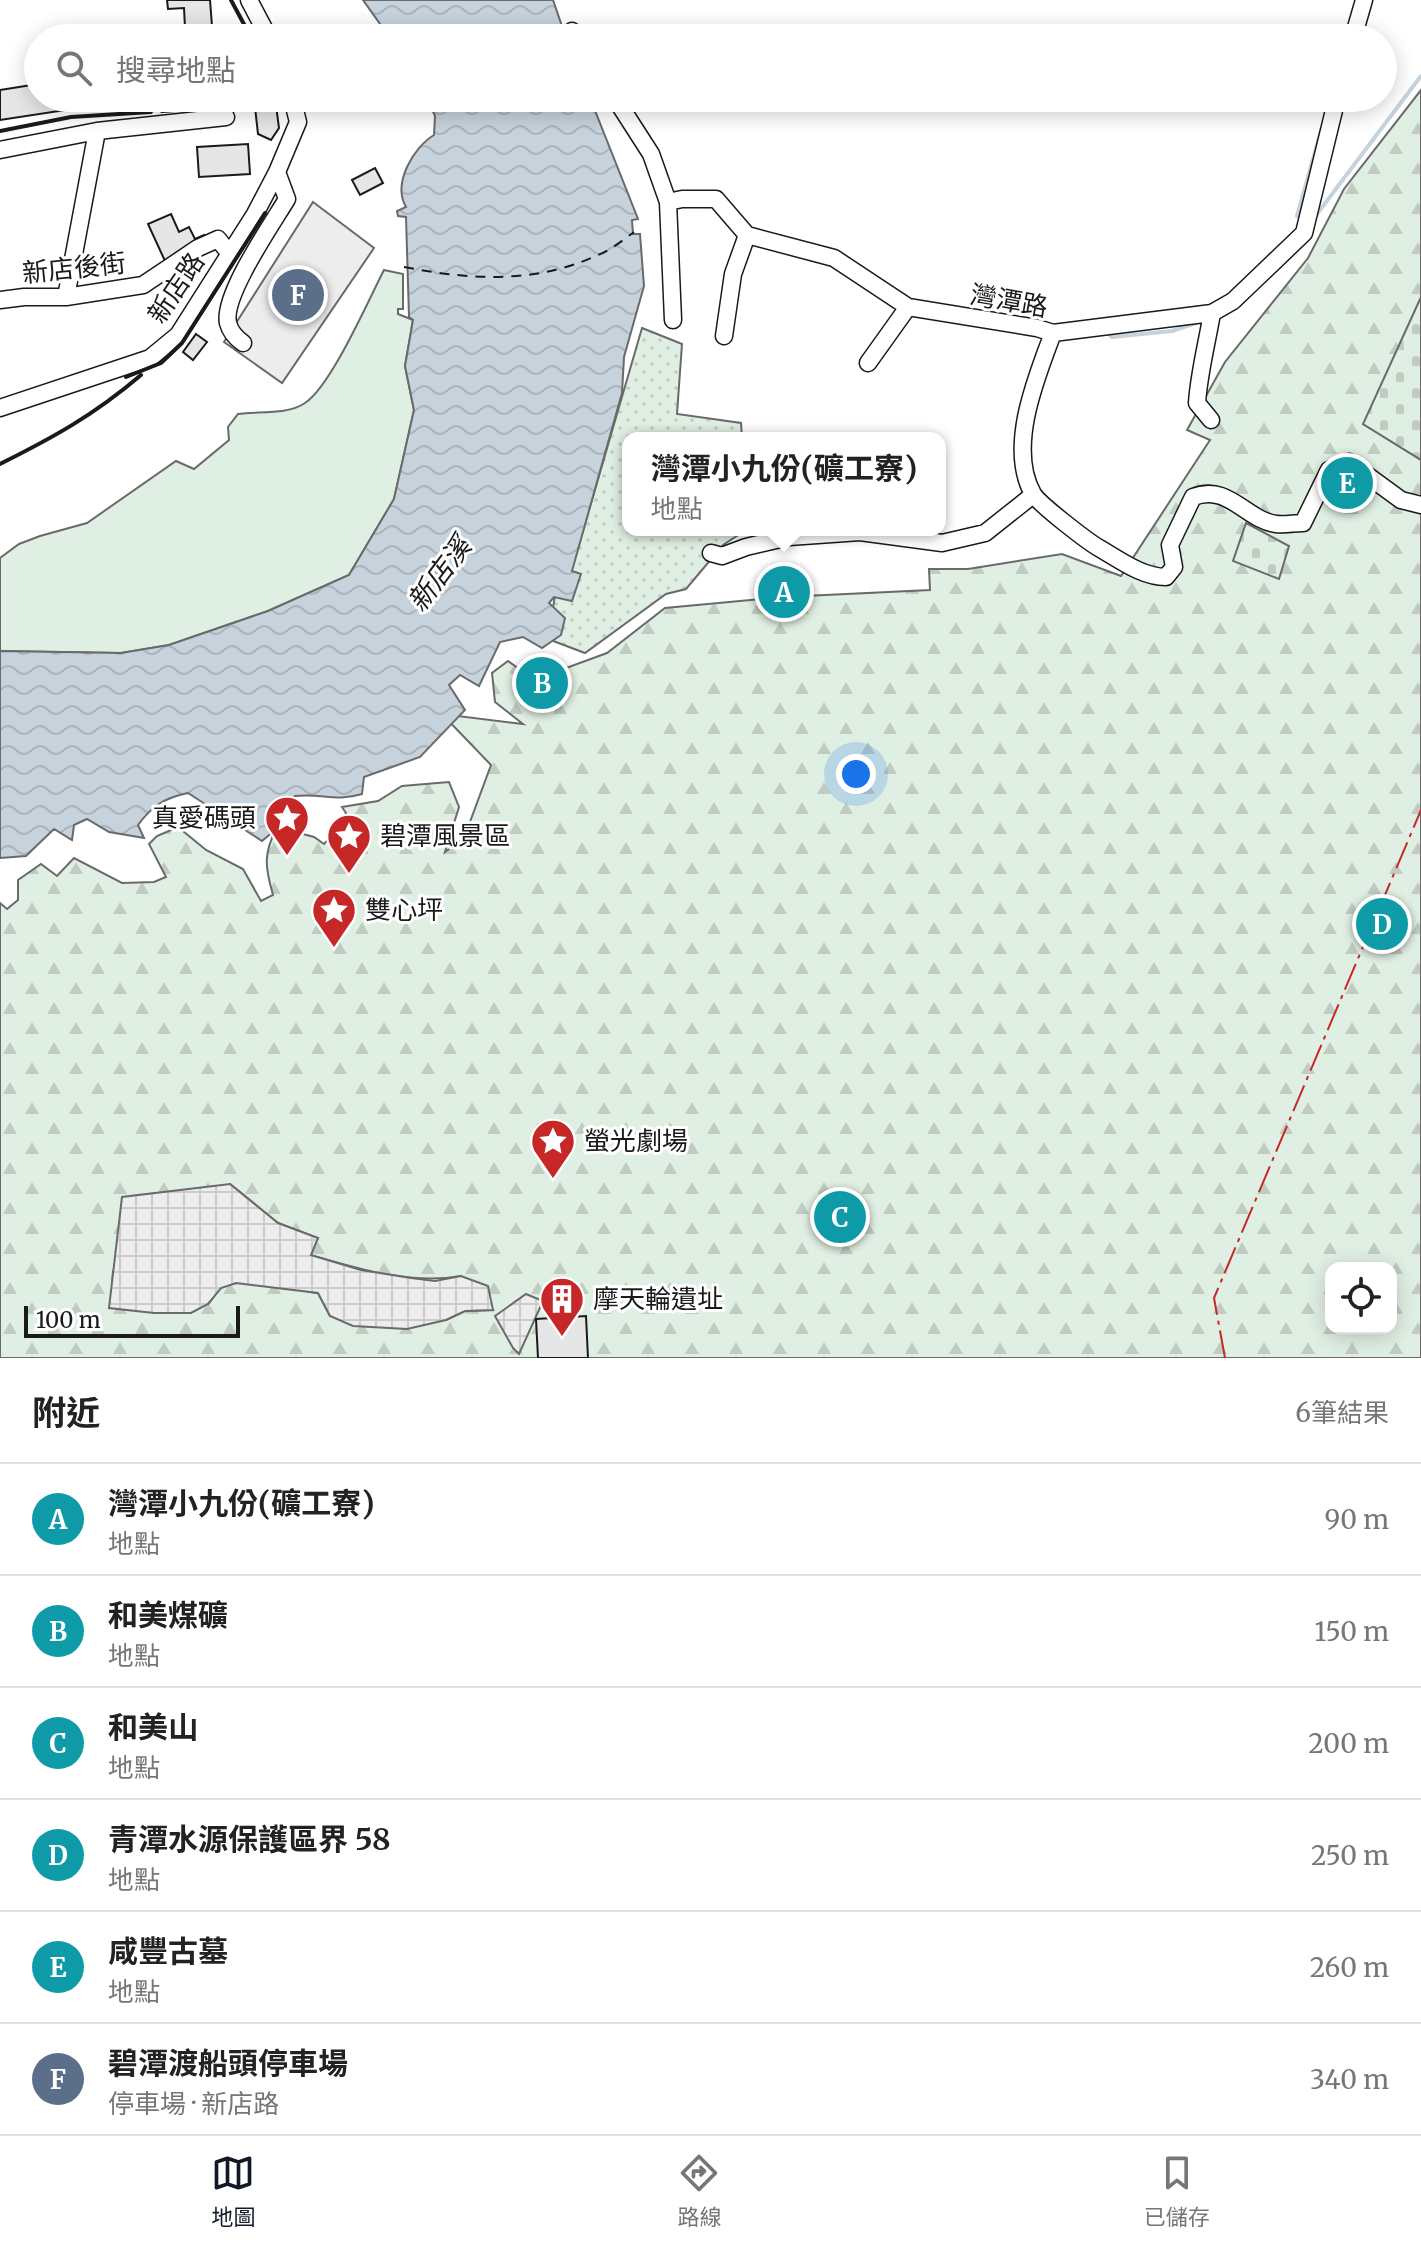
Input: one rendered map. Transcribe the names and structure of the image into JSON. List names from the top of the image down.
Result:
{
  "streets": {
    "street": ["新店後街", "新店路", "灣潭路"]
  },
  "crossings": [
    ["新店後街", "新店路"]
  ],
  "water": ["新店溪"],
  "places": {
    "place": [
      "真愛碼頭",
      "碧潭風景區",
      "雙心坪",
      "螢光劇場"
    ],
    "building": ["摩天輪遺址"]
  },
  "scale_bar": "100 m",
  "page": {
    "search": "搜尋地點",
    "pins": [
      "F",
      "E",
      "A",
      "B",
      "D",
      "C"
    ],
    "popup": ["灣潭小九份(礦工寮)", "地點"],
    "scale": "100 m",
    "heading": ["附近", "6筆結果"],
    "list": [
      {
        "mark": "A",
        "name": "灣潭小九份(礦工寮)",
        "note": "地點",
        "value": "90 m"
      },
      {
        "mark": "B",
        "name": "和美煤礦",
        "note": "地點",
        "value": "150 m"
      },
      {
        "mark": "C",
        "name": "和美山",
        "note": "地點",
        "value": "200 m"
      },
      {
        "mark": "D",
        "name": "青潭水源保護區界 58",
        "note": "地點",
        "value": "250 m"
      },
      {
        "mark": "E",
        "name": "咸豐古墓",
        "note": "地點",
        "value": "260 m"
      },
      {
        "mark": "F",
        "name": "碧潭渡船頭停車場",
        "note": "停車場 · 新店路",
        "value": "340 m"
      }
    ],
    "nav": ["地圖", "路線", "已儲存"]
  }
}
